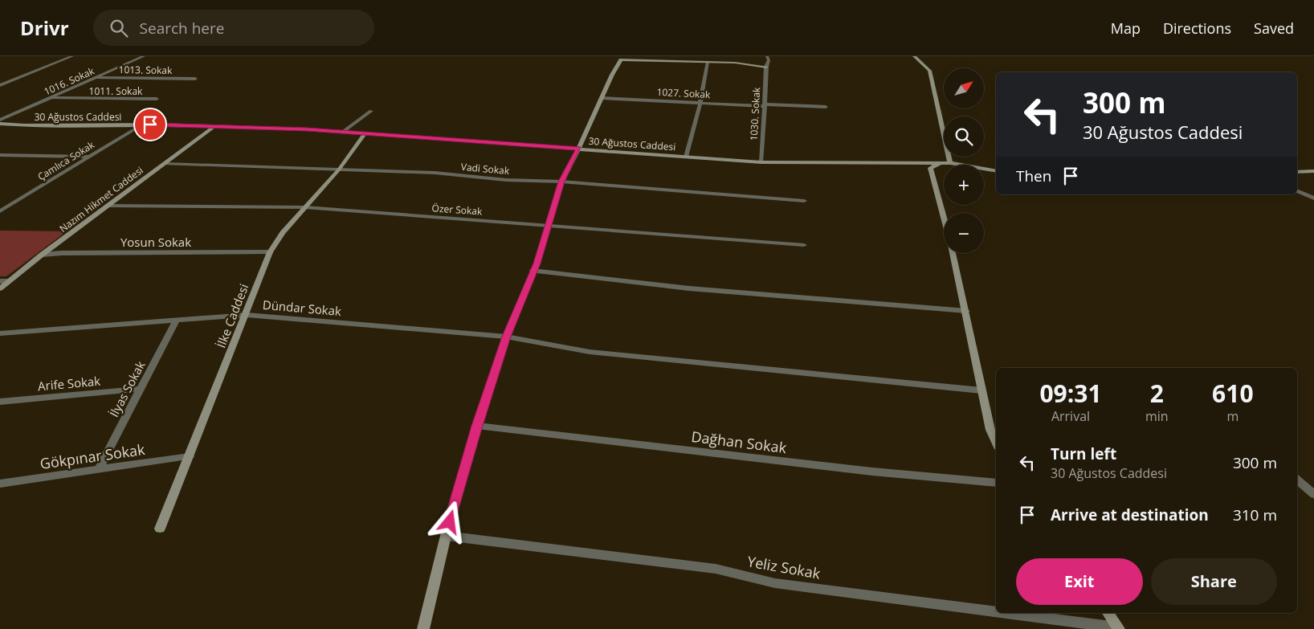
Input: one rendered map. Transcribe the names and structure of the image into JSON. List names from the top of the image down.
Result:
{
  "streets": {
    "street": [
      "1013. Sokak",
      "1016. Sokak",
      "1011. Sokak",
      "1027. Sokak",
      "1030. Sokak",
      "30 Ağustos Caddesi",
      "Çamlıca Sokak",
      "Vadi Sokak",
      "Nazım Hikmet Caddesi",
      "Özer Sokak",
      "Yosun Sokak",
      "Dündar Sokak",
      "İlke Caddesi",
      "Arife Sokak",
      "İlyas Sokak",
      "Dağhan Sokak",
      "Gökpınar Sokak",
      "Yeliz Sokak"
    ]
  },
  "crossings": [
    ["1013. Sokak", "1016. Sokak"],
    ["1016. Sokak", "1011. Sokak"],
    ["1027. Sokak", "1030. Sokak"],
    ["1030. Sokak", "30 Ağustos Caddesi"],
    ["30 Ağustos Caddesi", "Çamlıca Sokak"],
    ["30 Ağustos Caddesi", "Nazım Hikmet Caddesi"],
    ["30 Ağustos Caddesi", "İlke Caddesi"],
    ["Vadi Sokak", "Nazım Hikmet Caddesi"],
    ["Vadi Sokak", "İlke Caddesi"],
    ["Nazım Hikmet Caddesi", "Özer Sokak"],
    ["Nazım Hikmet Caddesi", "Yosun Sokak"],
    ["Özer Sokak", "İlke Caddesi"],
    ["Yosun Sokak", "İlke Caddesi"],
    ["Dündar Sokak", "İlke Caddesi"],
    ["Dündar Sokak", "İlyas Sokak"],
    ["İlke Caddesi", "Gökpınar Sokak"],
    ["Arife Sokak", "İlyas Sokak"],
    ["İlyas Sokak", "Gökpınar Sokak"]
  ],
  "north": "top right",
  "page": {
    "header": "Drivr",
    "search": "Search here",
    "nav": ["Map", "Directions", "Saved"],
    "map_buttons": ["+", "−"],
    "turn": ["300 m", "30 Ağustos Caddesi"],
    "then": "Then",
    "eta": [
      "09:31",
      "Arrival",
      "2",
      "min",
      "610",
      "m"
    ],
    "list": [
      {
        "name": "Turn left",
        "note": "30 Ağustos Caddesi",
        "value": "300 m"
      },
      {
        "name": "Arrive at destination",
        "value": "310 m"
      }
    ],
    "buttons": ["Exit", "Share"]
  }
}
